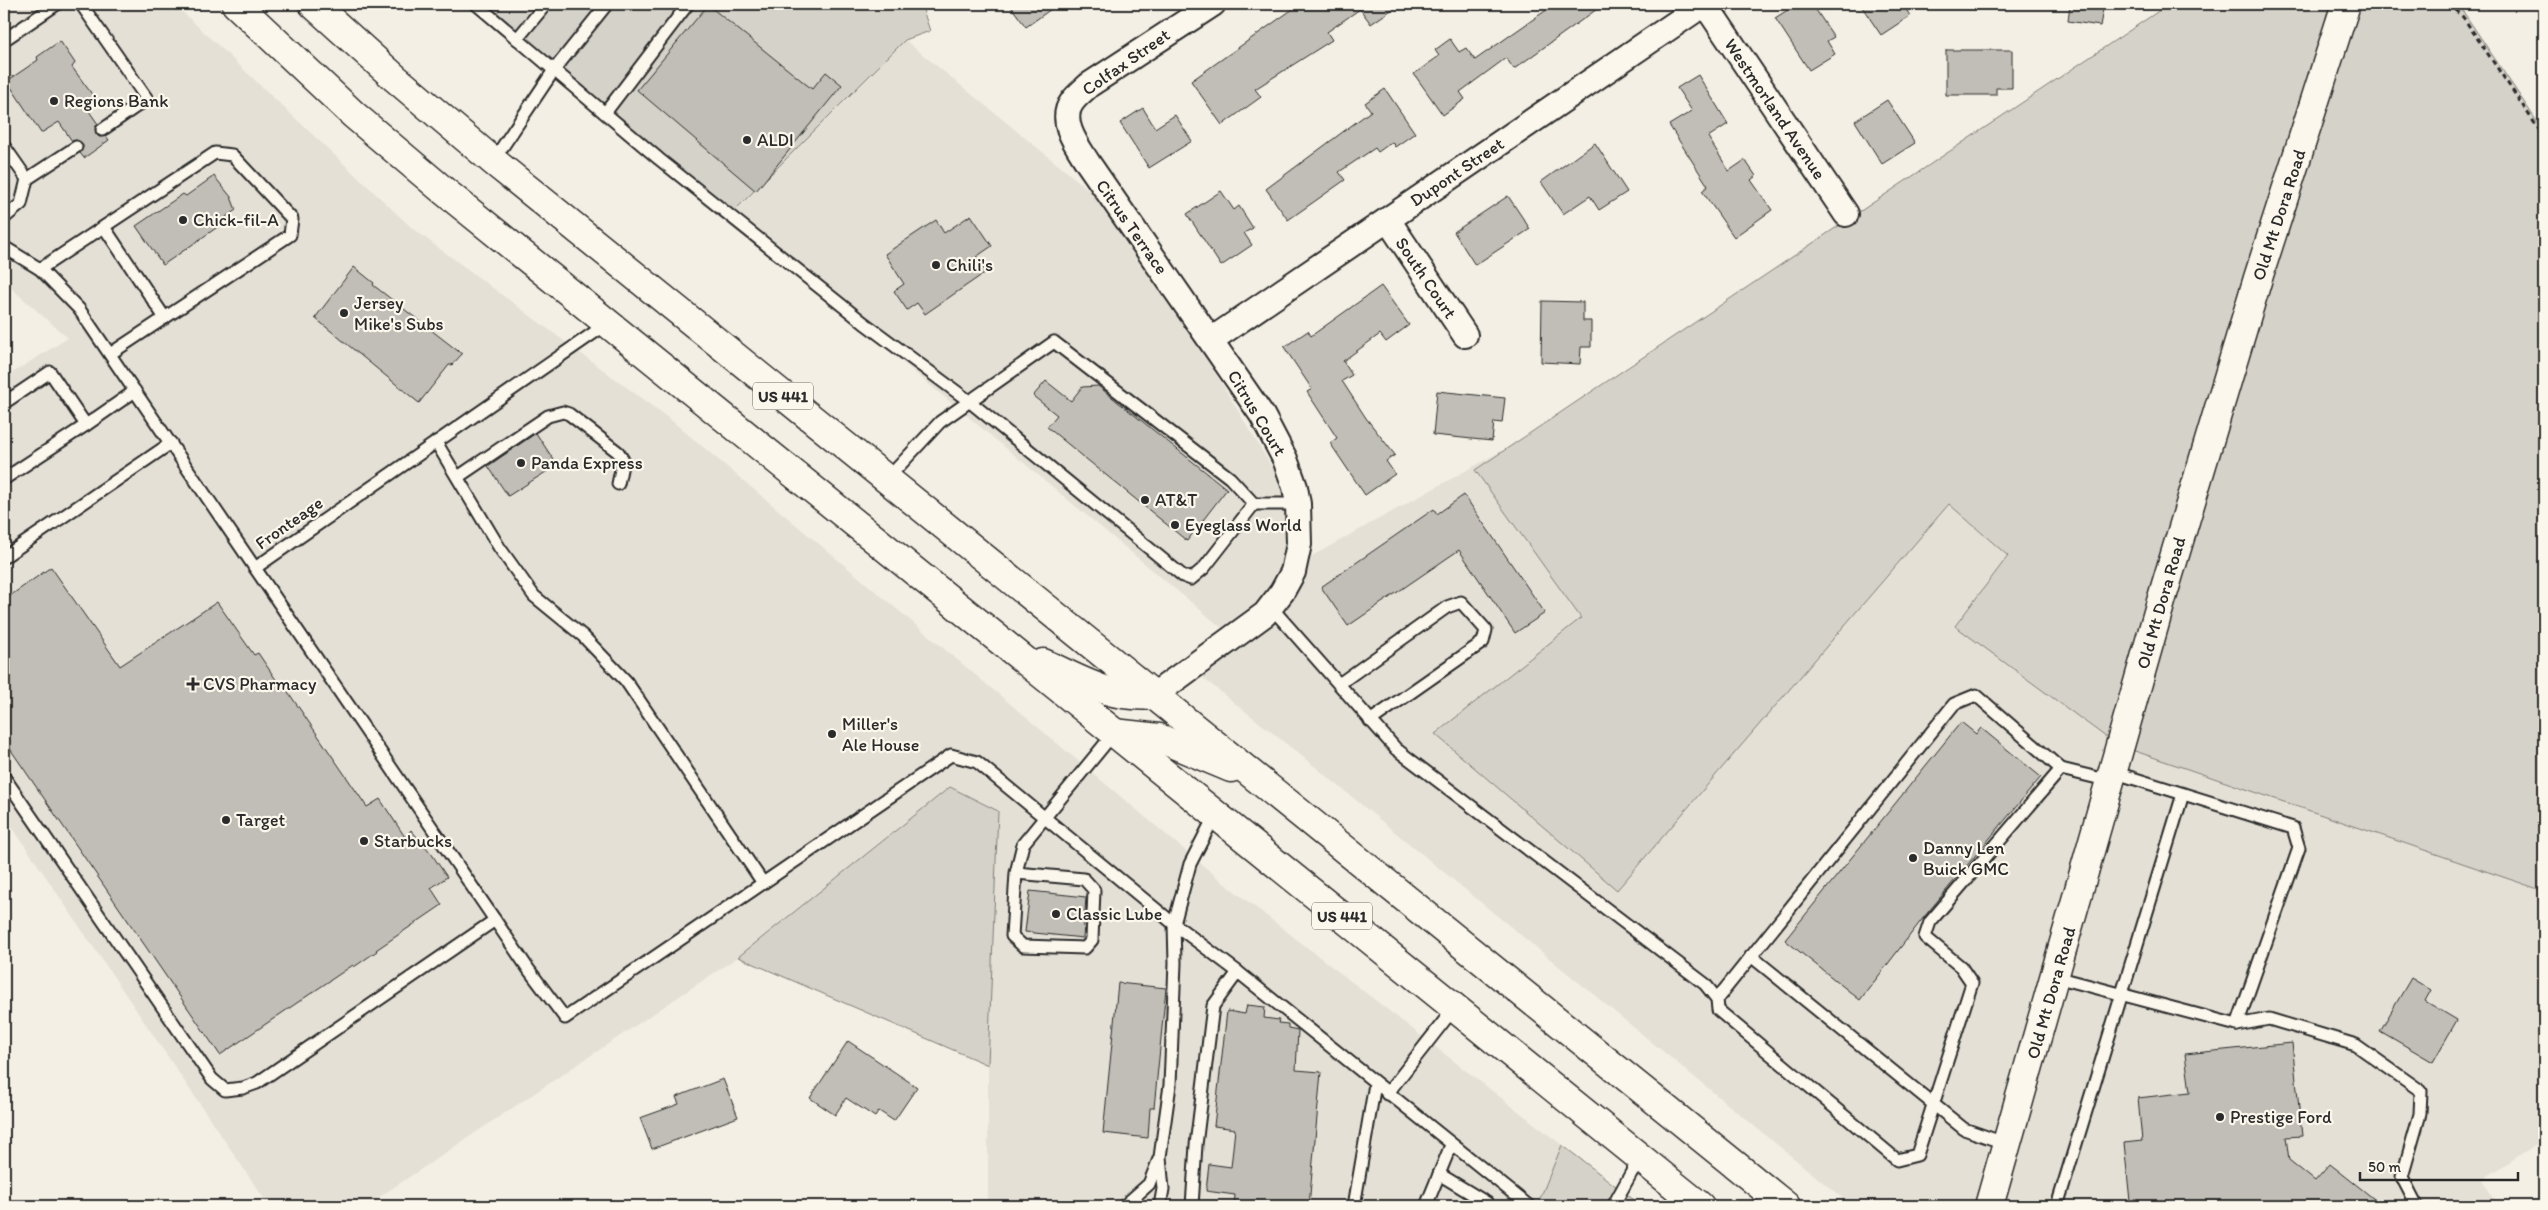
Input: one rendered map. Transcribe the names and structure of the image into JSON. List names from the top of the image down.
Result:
{
  "streets": {
    "main road": ["Old Mt Dora Road", "US 441"],
    "street": [
      "Colfax Street",
      "Westmorland Avenue",
      "Dupont Street",
      "Citrus Terrace",
      "South Court",
      "Citrus Court"
    ],
    "lane": ["Fronteage"]
  },
  "crossings": [
    ["Colfax Street", "Citrus Terrace"],
    ["Westmorland Avenue", "Dupont Street"],
    ["Dupont Street", "Citrus Terrace"],
    ["Dupont Street", "South Court"],
    ["Dupont Street", "Citrus Court"],
    ["Citrus Terrace", "Citrus Court"],
    ["US 441", "Citrus Court"],
    ["US 441", "Fronteage"]
  ],
  "places": {
    "other": [
      "Regions Bank",
      "ALDI",
      "Chick-fil-A",
      "Chili's",
      "Jersey Mike's Subs",
      "Panda Express",
      "AT&T",
      "Eyeglass World",
      "Miller's Ale House",
      "Target",
      "Starbucks",
      "Danny Len Buick GMC",
      "Classic Lube",
      "Prestige Ford"
    ],
    "health": ["CVS Pharmacy"]
  },
  "scale_bar": "50 m"
}
